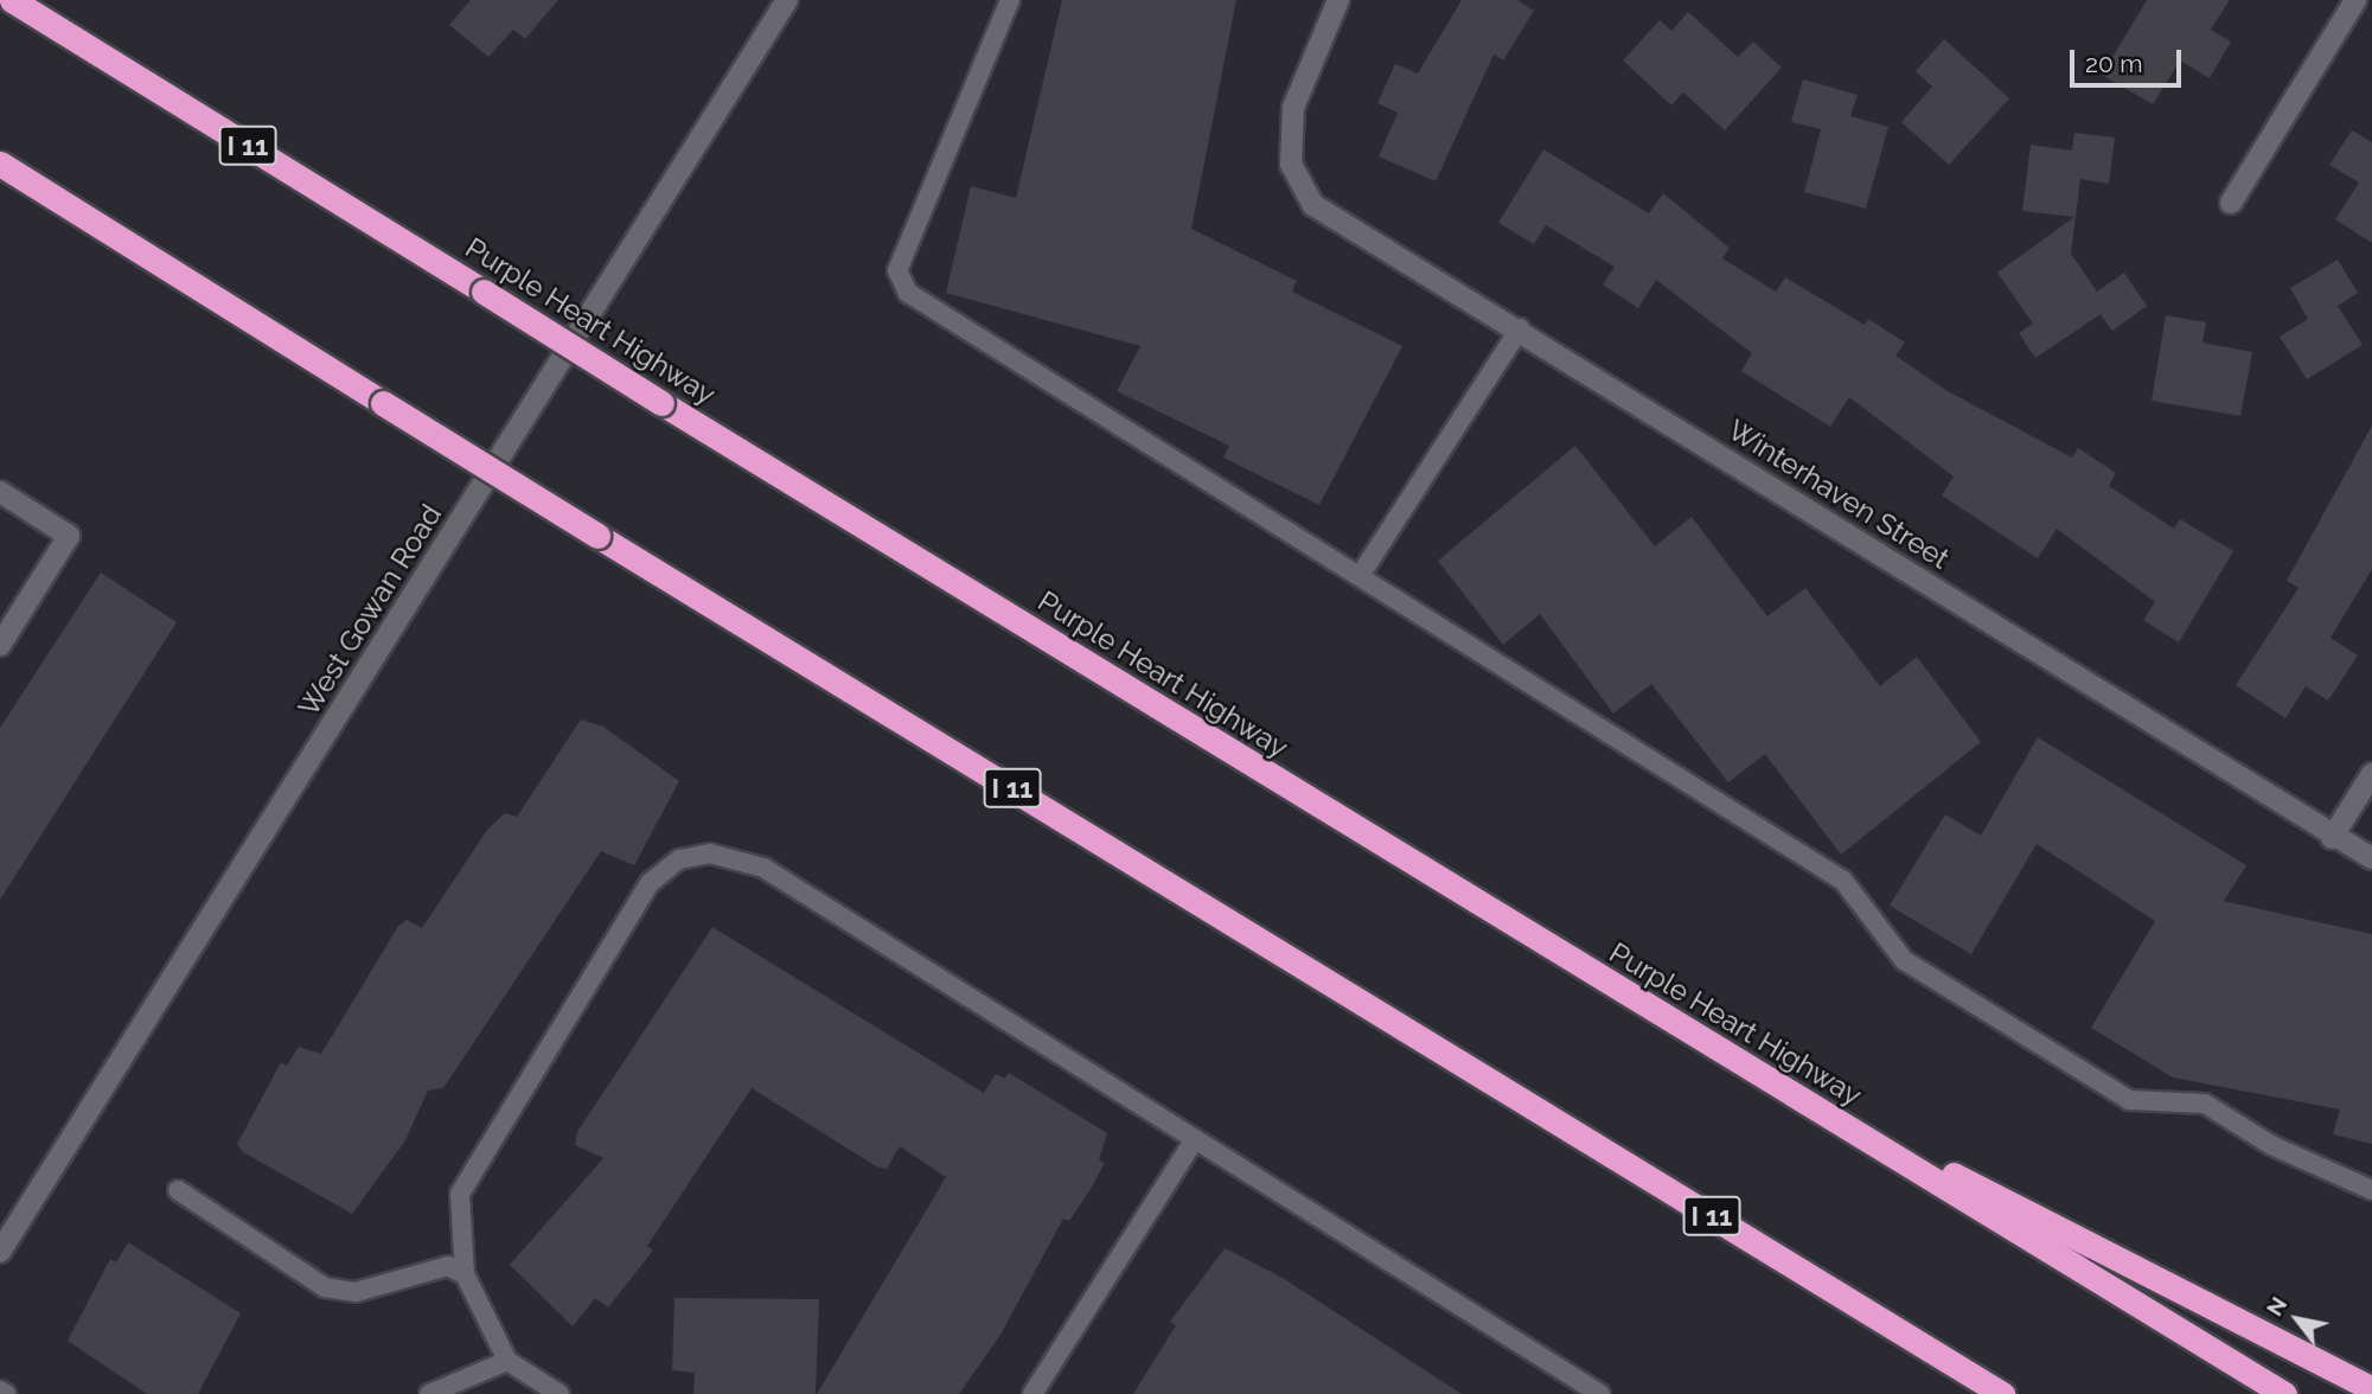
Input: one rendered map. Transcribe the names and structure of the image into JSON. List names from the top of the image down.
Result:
{
  "streets": {
    "highway": ["I 11", "Purple Heart Highway"],
    "street": ["Winterhaven Street", "West Gowan Road"]
  },
  "scale_bar": "20 m",
  "north": "top left"
}
